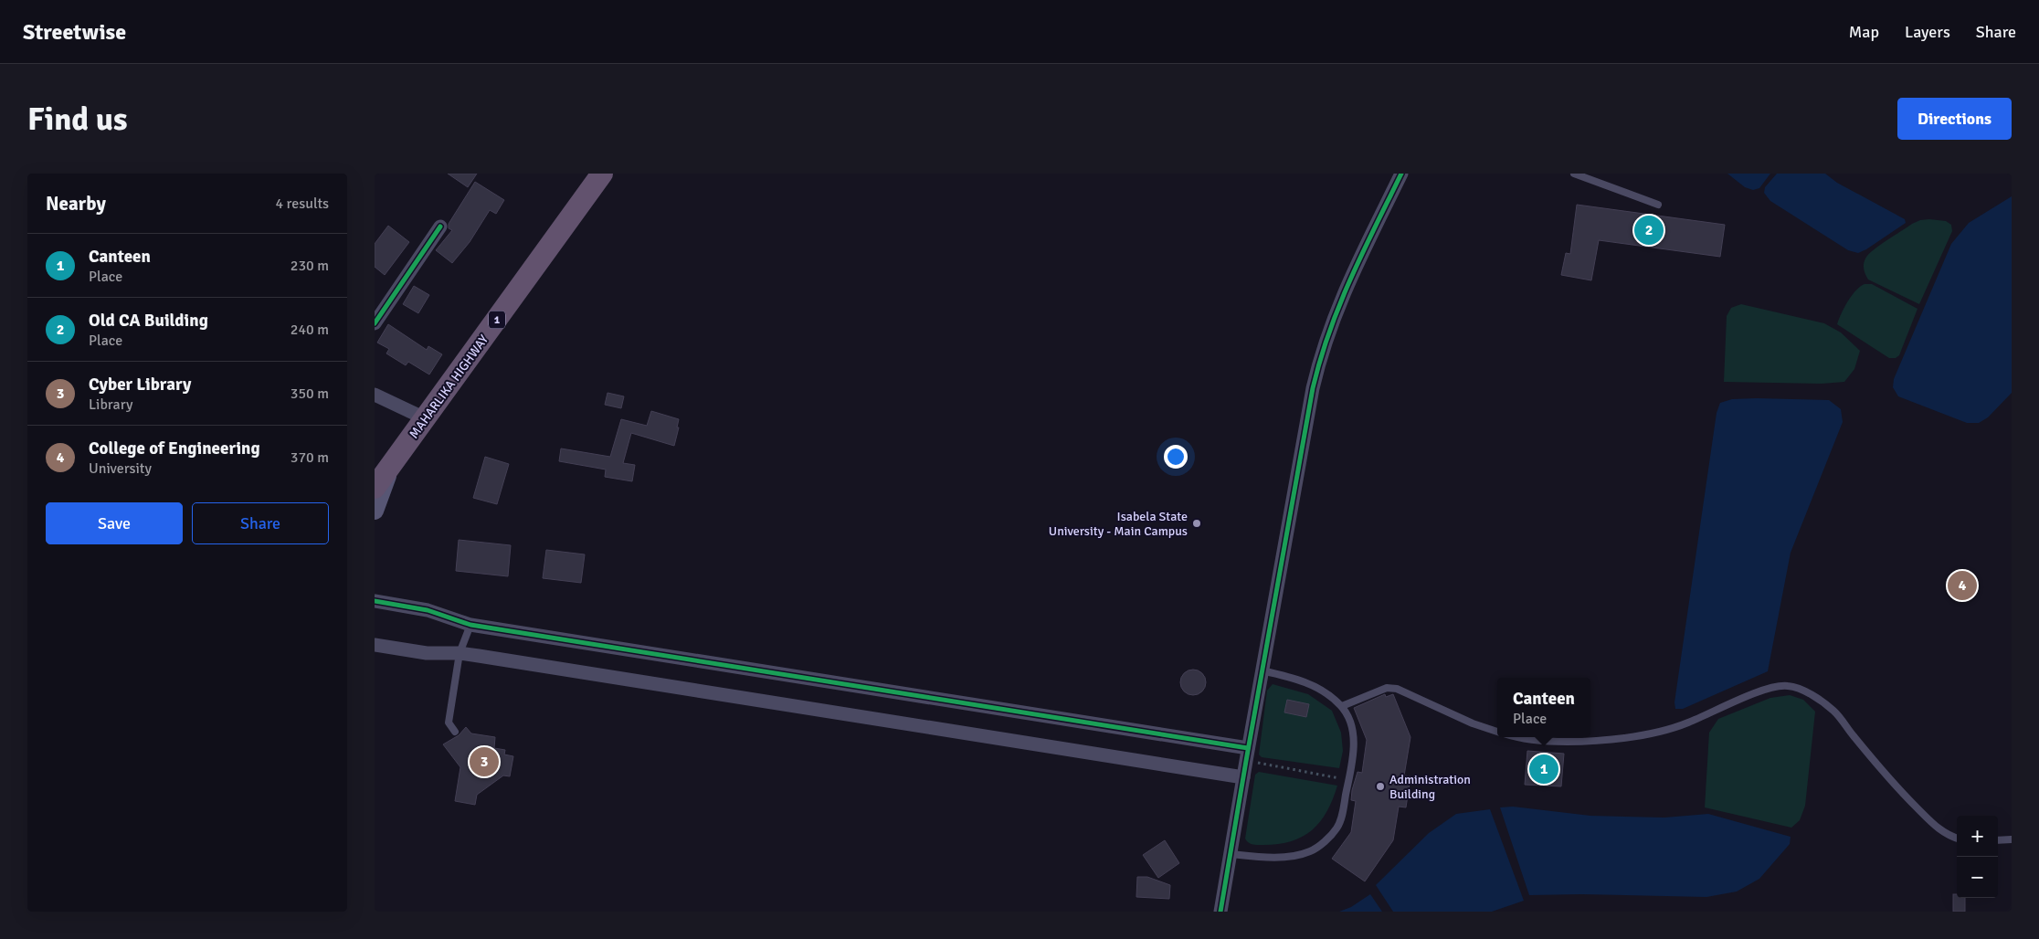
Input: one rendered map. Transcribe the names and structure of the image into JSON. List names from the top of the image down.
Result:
{
  "streets": {
    "highway": ["1", "MAHARLIKA HIGHWAY"]
  },
  "places": ["Isabela State University - Main Campus", "Administration Building"],
  "page": {
    "header": "Streetwise",
    "nav": ["Map", "Layers", "Share"],
    "buttons": [
      "Directions",
      ["Save", "Share"]
    ],
    "title": "Find us",
    "heading": ["Nearby", "4 results"],
    "pins": [
      "2",
      "4",
      "3",
      "1"
    ],
    "list": [
      {
        "mark": "1",
        "name": "Canteen",
        "note": "Place",
        "value": "230 m"
      },
      {
        "mark": "2",
        "name": "Old CA Building",
        "note": "Place",
        "value": "240 m"
      },
      {
        "mark": "3",
        "name": "Cyber Library",
        "note": "Library",
        "value": "350 m"
      },
      {
        "mark": "4",
        "name": "College of Engineering",
        "note": "University",
        "value": "370 m"
      }
    ],
    "popup": ["Canteen", "Place"],
    "map_buttons": ["+", "−"]
  }
}
